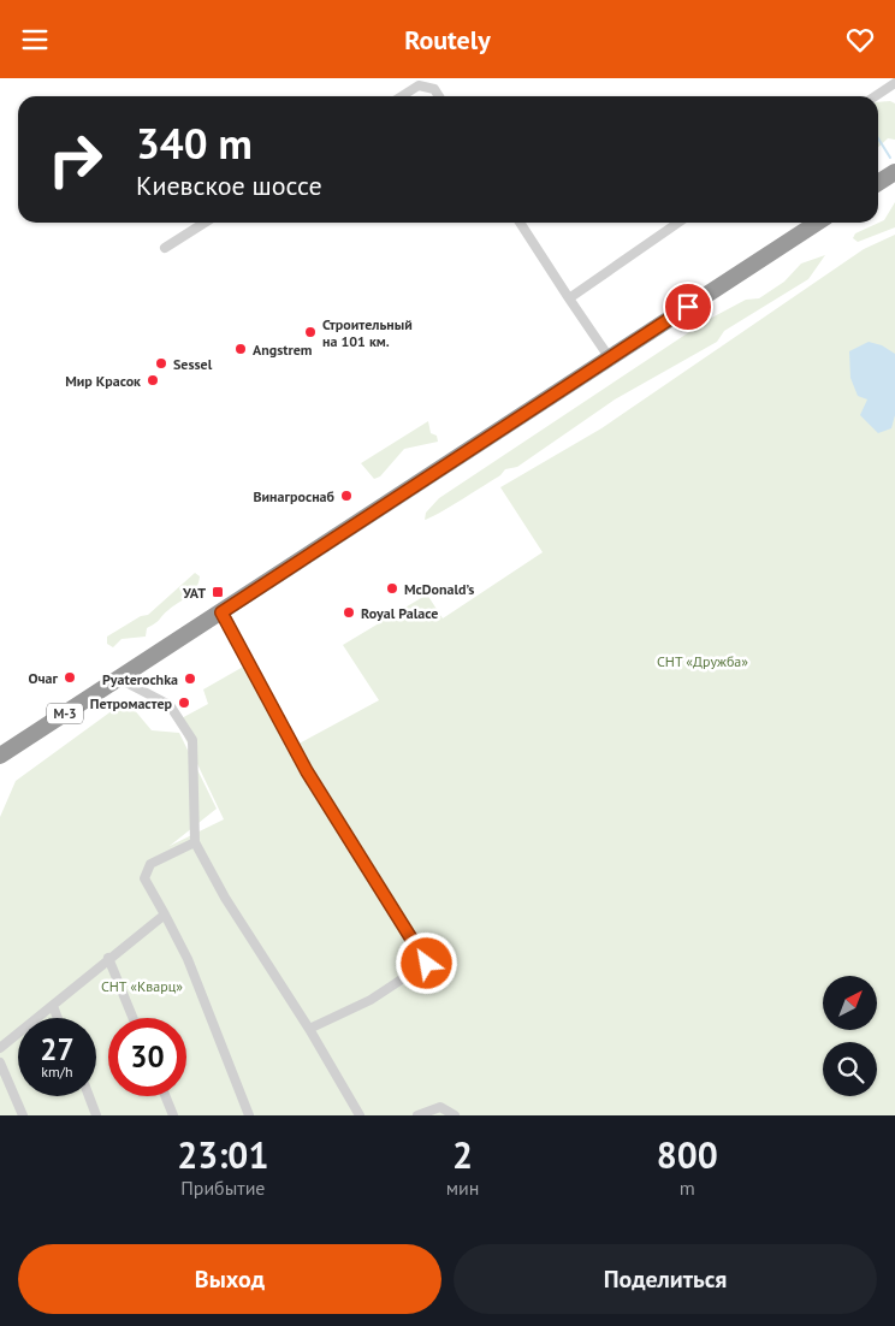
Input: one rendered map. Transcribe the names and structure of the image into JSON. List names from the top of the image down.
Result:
{
  "streets": {
    "highway": ["М-3"]
  },
  "parks": ["СНТ «Дружба»", "СНТ «Кварц»"],
  "places": {
    "other": [
      "Строительный на 101 км.",
      "Angstrem",
      "Sessel",
      "Мир Красок",
      "Винагроснаб",
      "McDonald’s",
      "Royal Palace",
      "Очаг",
      "Pyaterochka",
      "Петромастер"
    ],
    "transit": ["УАТ"]
  },
  "north": "top right",
  "page": {
    "header": "Routely",
    "turn": ["340 m", "Киевское шоссе"],
    "speed": "27 km/h",
    "limit": "30",
    "eta": [
      "23:01",
      "Прибытие",
      "2",
      "мин",
      "800",
      "m"
    ],
    "buttons": ["Выход", "Поделиться"]
  }
}
